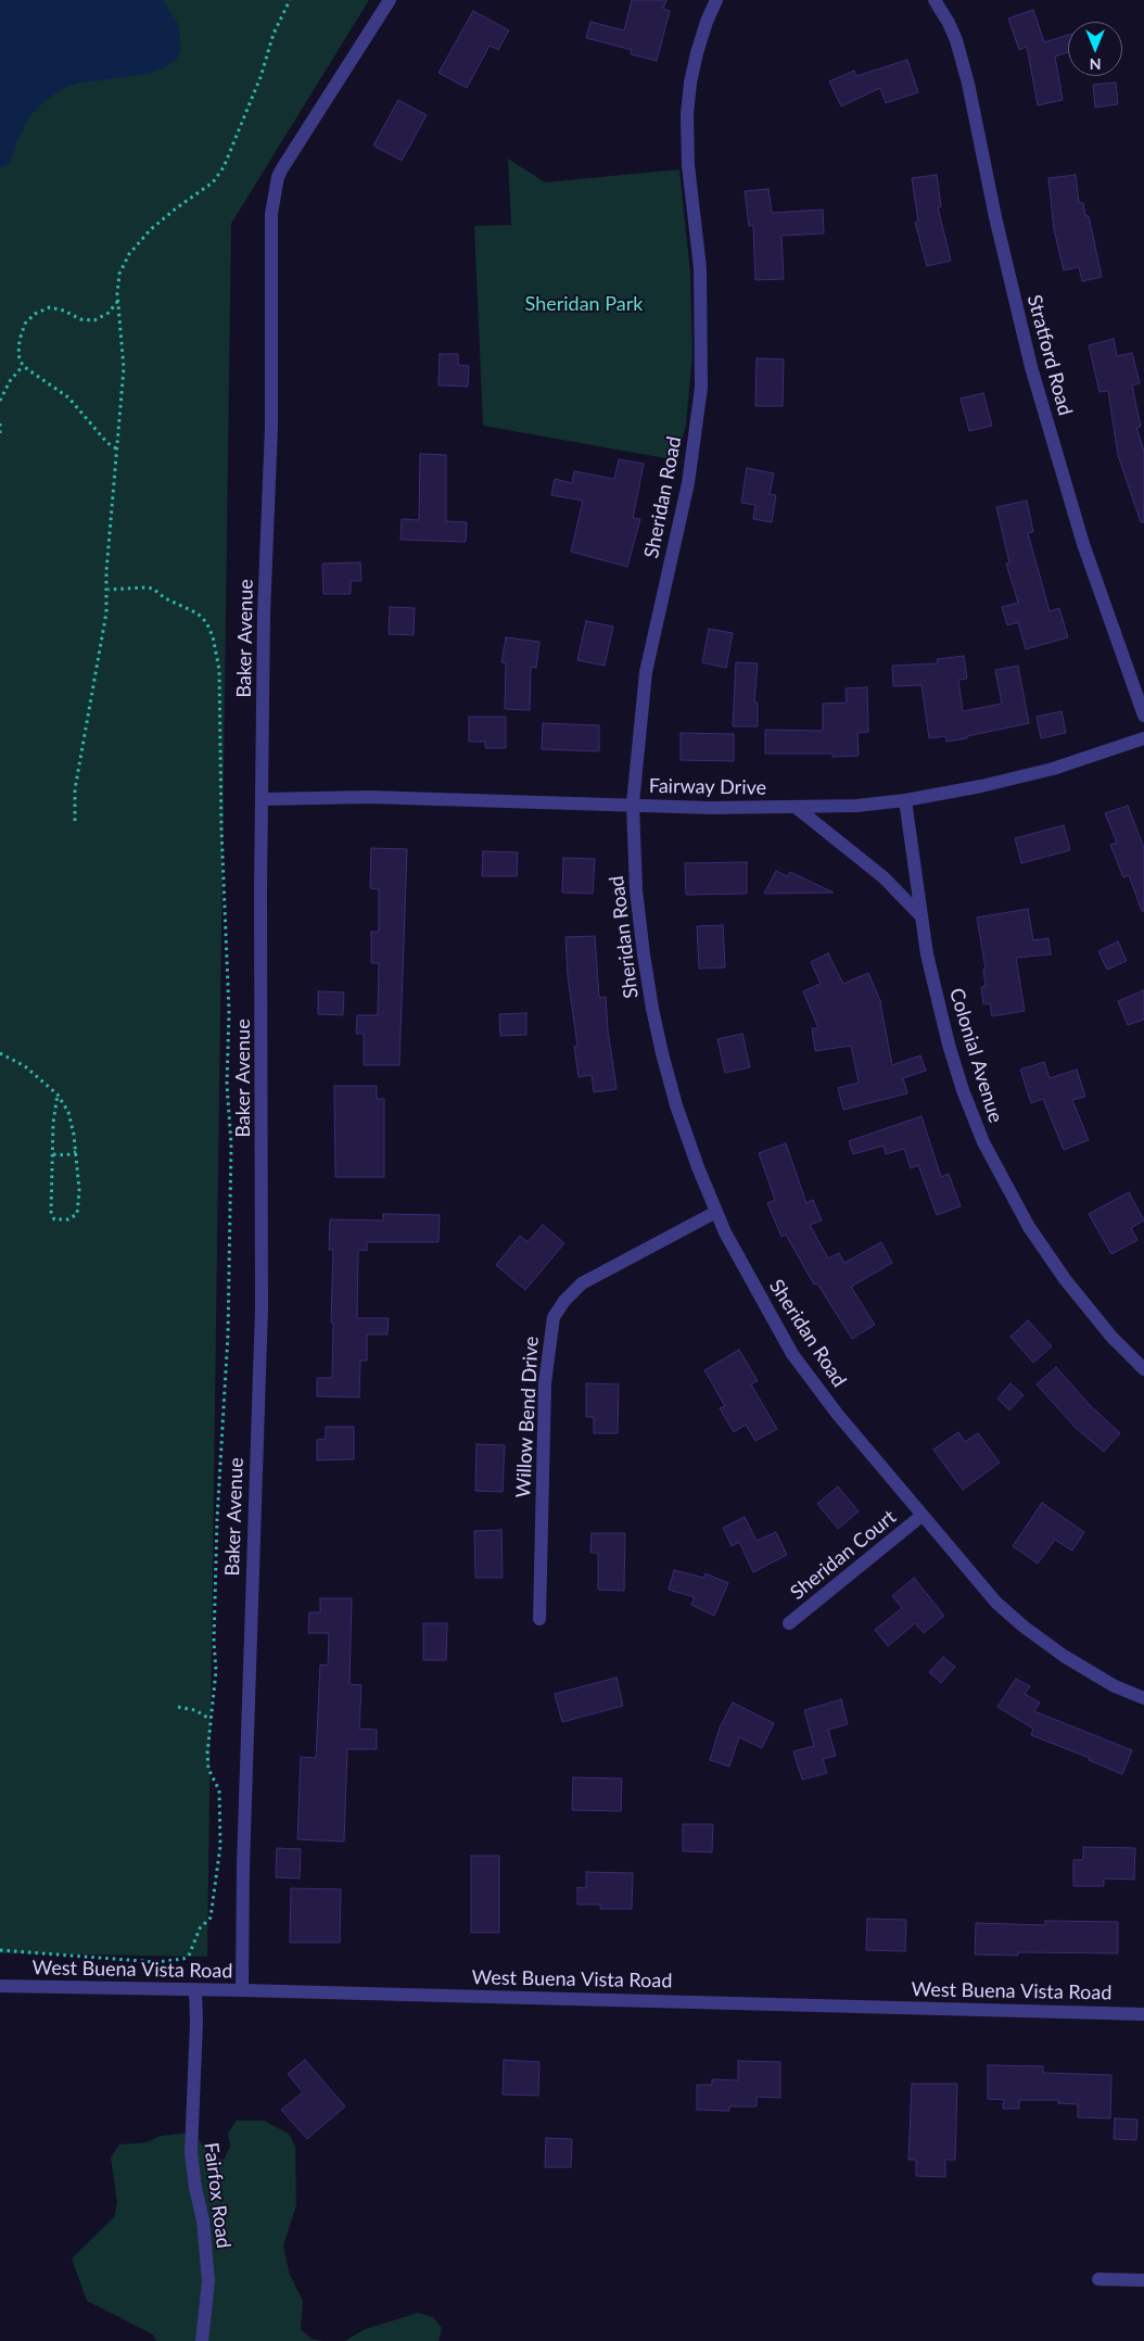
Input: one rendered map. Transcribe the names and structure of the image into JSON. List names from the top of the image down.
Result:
{
  "streets": {
    "street": [
      "Stratford Road",
      "Sheridan Road",
      "Baker Avenue",
      "Fairway Drive",
      "Colonial Avenue",
      "Willow Bend Drive",
      "Sheridan Court",
      "West Buena Vista Road",
      "Fairfox Road"
    ]
  },
  "crossings": [
    ["Sheridan Road", "Fairway Drive"],
    ["Sheridan Road", "Willow Bend Drive"],
    ["Sheridan Road", "Sheridan Court"],
    ["Baker Avenue", "Fairway Drive"],
    ["Baker Avenue", "West Buena Vista Road"],
    ["Fairway Drive", "Colonial Avenue"],
    ["West Buena Vista Road", "Fairfox Road"]
  ],
  "parks": ["Sheridan Park"],
  "north": "bottom"
}
